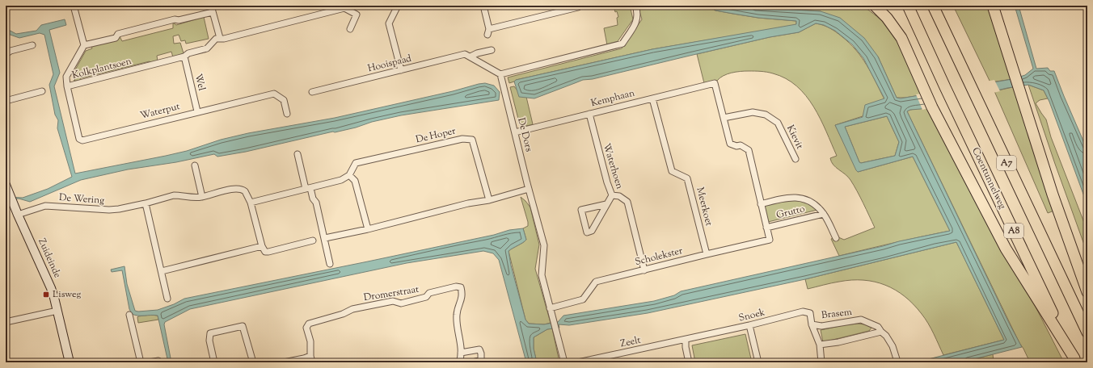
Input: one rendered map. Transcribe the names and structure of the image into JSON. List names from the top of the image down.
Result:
{
  "streets": {
    "highway": ["A7", "Coentunnelweg", "A8"],
    "street": [
      "Hooispaad",
      "Kolkplantsoen",
      "Wel",
      "Kemphaan",
      "Waterput",
      "De Dors",
      "De Hoper",
      "Kievit",
      "Waterhoen",
      "De Wering",
      "Meerkoet",
      "Grutto",
      "Scholekster",
      "Zuideinde",
      "Dromerstraat",
      "Brasem",
      "Snoek",
      "Zeelt"
    ]
  },
  "crossings": [
    ["Kolkplantsoen", "Wel"],
    ["Kolkplantsoen", "Waterput"],
    ["Wel", "Waterput"],
    ["Kemphaan", "De Dors"],
    ["Kemphaan", "Kievit"],
    ["Kemphaan", "Waterhoen"],
    ["Kemphaan", "Meerkoet"],
    ["Kemphaan", "Grutto"],
    ["De Dors", "Scholekster"],
    ["Kievit", "Grutto"],
    ["Waterhoen", "Scholekster"],
    ["Coentunnelweg", "A8"],
    ["De Wering", "Zuideinde"],
    ["Meerkoet", "Scholekster"],
    ["Grutto", "Scholekster"],
    ["Brasem", "Snoek"],
    ["Snoek", "Zeelt"]
  ],
  "places": {
    "transit": ["Lisweg"]
  }
}
